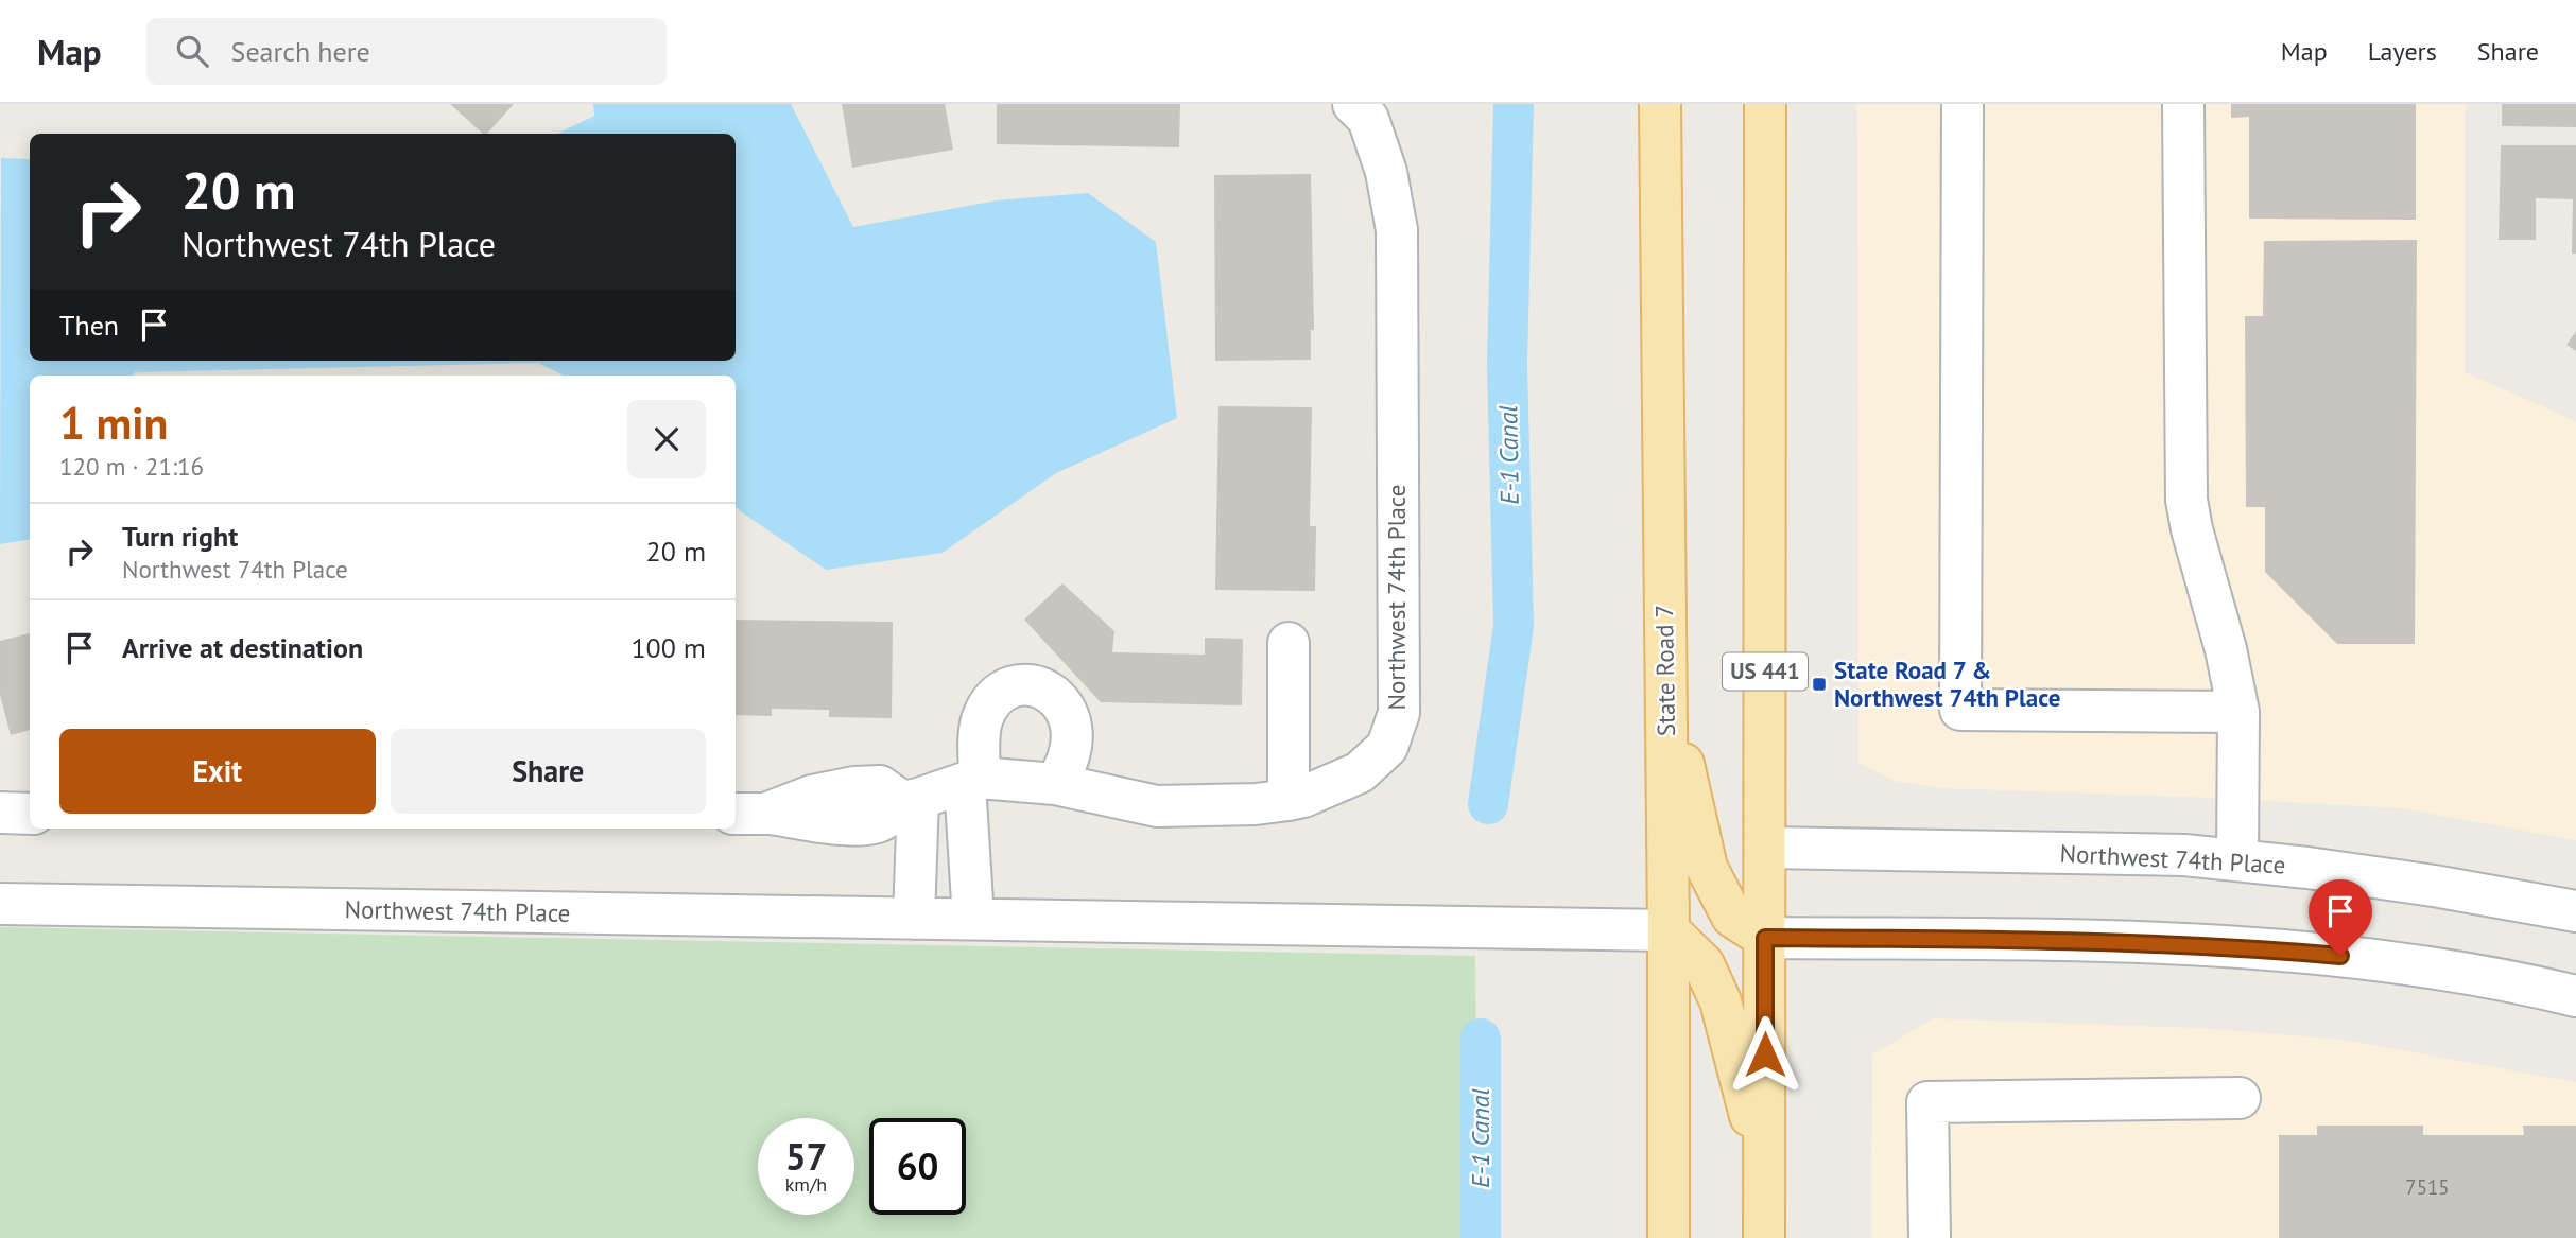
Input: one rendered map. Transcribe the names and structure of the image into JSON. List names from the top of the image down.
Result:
{
  "streets": {
    "main road": ["State Road 7", "US 441"],
    "street": ["Northwest 74th Place"]
  },
  "crossings": [
    ["Northwest 74th Place", "State Road 7"],
    ["Northwest 74th Place", "US 441"]
  ],
  "water": ["E-1 Canal"],
  "places": {
    "transit": ["State Road 7 & Northwest 74th Place"]
  },
  "house_numbers": ["7515"],
  "page": {
    "header": "Map",
    "search": "Search here",
    "nav": ["Map", "Layers", "Share"],
    "turn": ["20 m", "Northwest 74th Place"],
    "then": "Then",
    "heading": ["1 min", "120 m · 21:16"],
    "list": [
      {
        "name": "Turn right",
        "note": "Northwest 74th Place",
        "value": "20 m"
      },
      {
        "name": "Arrive at destination",
        "value": "100 m"
      }
    ],
    "buttons": ["Exit", "Share"],
    "speed": "57 km/h",
    "limit": "60"
  }
}
